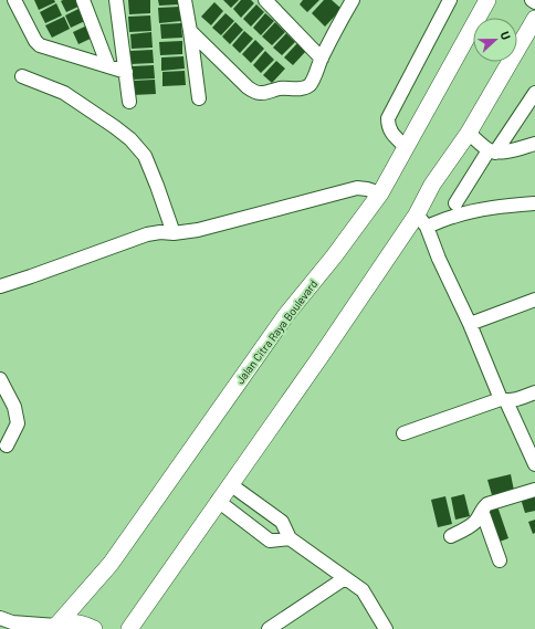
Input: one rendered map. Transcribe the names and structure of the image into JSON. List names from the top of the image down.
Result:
{
  "streets": {
    "main road": ["Jalan Citra Raya Boulevard"]
  },
  "north": "right"
}
